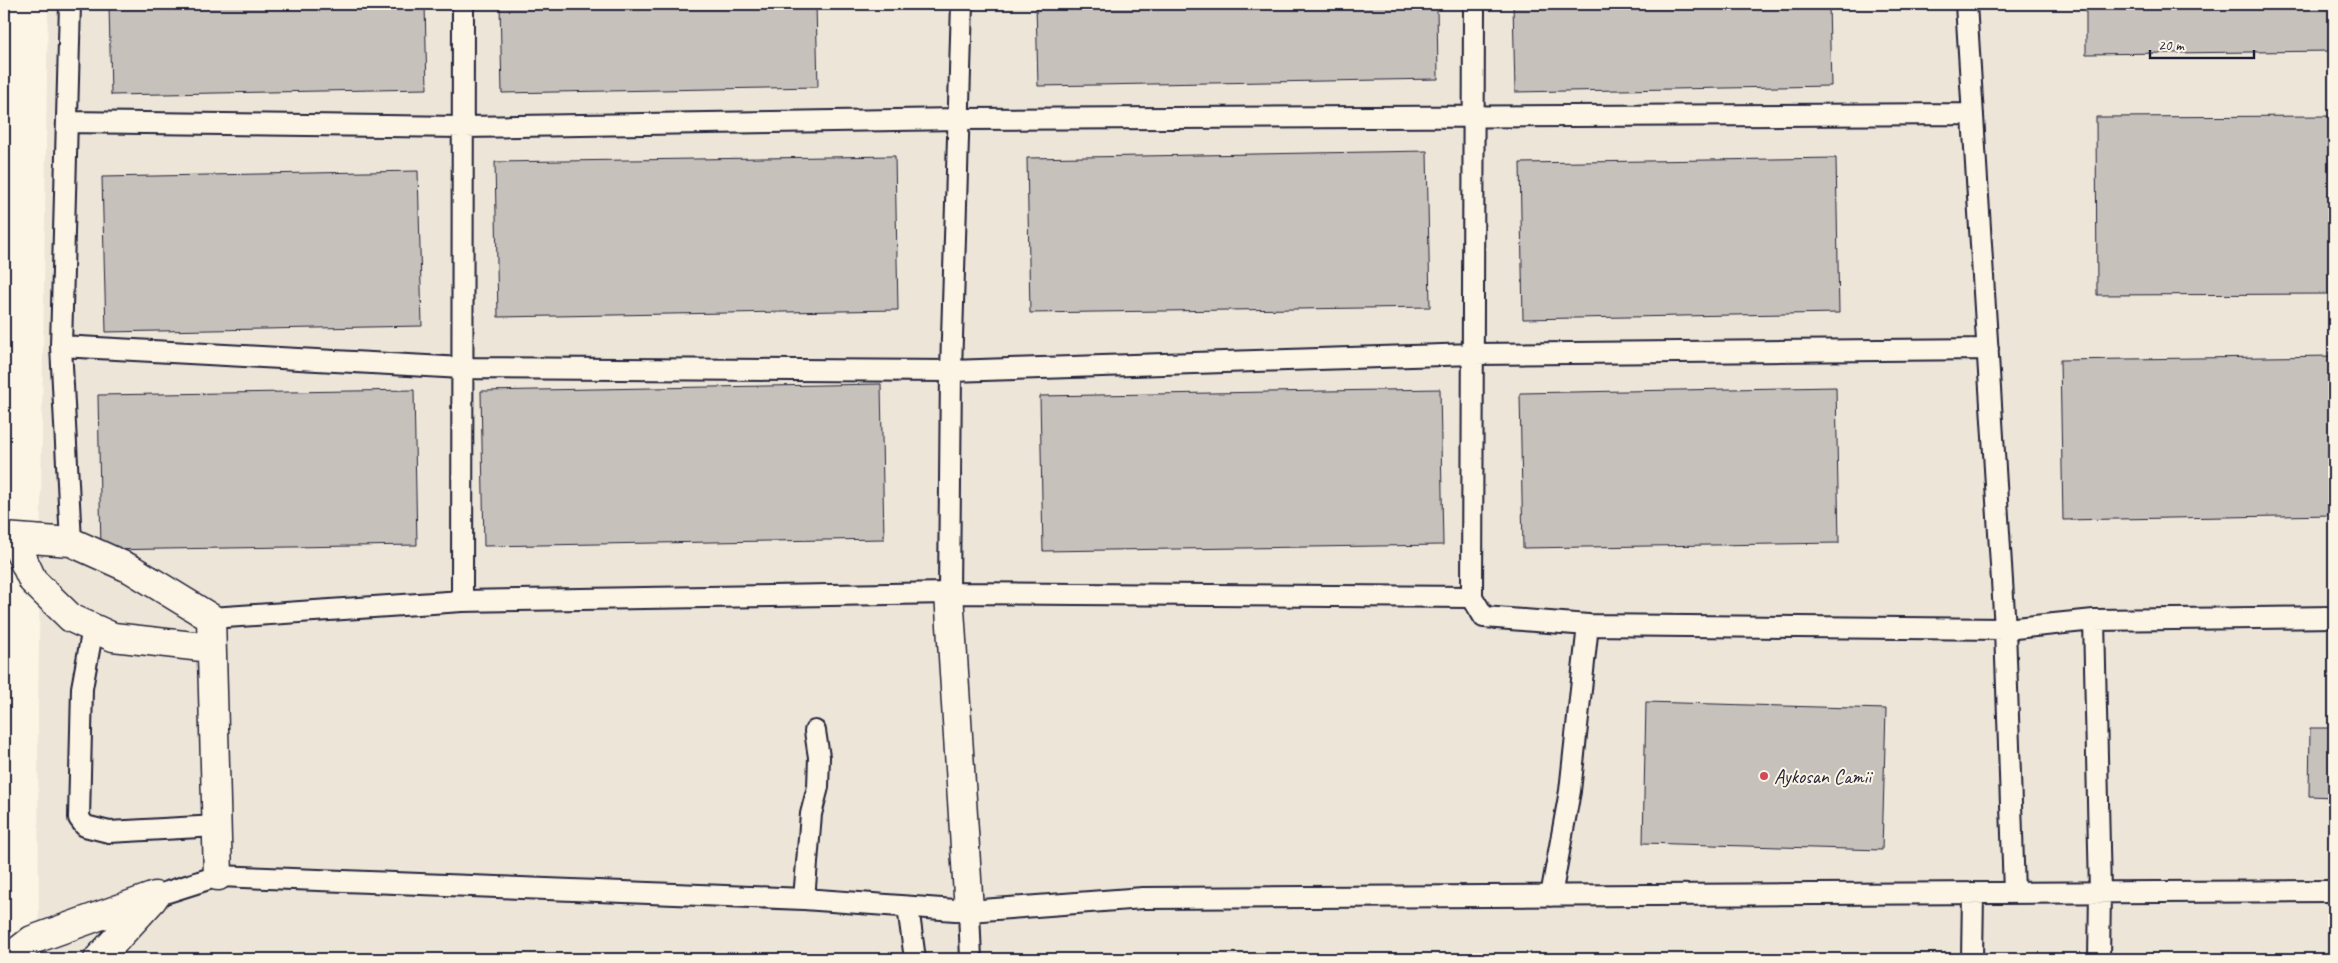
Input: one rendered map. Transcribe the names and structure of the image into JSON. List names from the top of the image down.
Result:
{
  "places": ["Aykosan Camii"],
  "scale_bar": "20 m"
}
